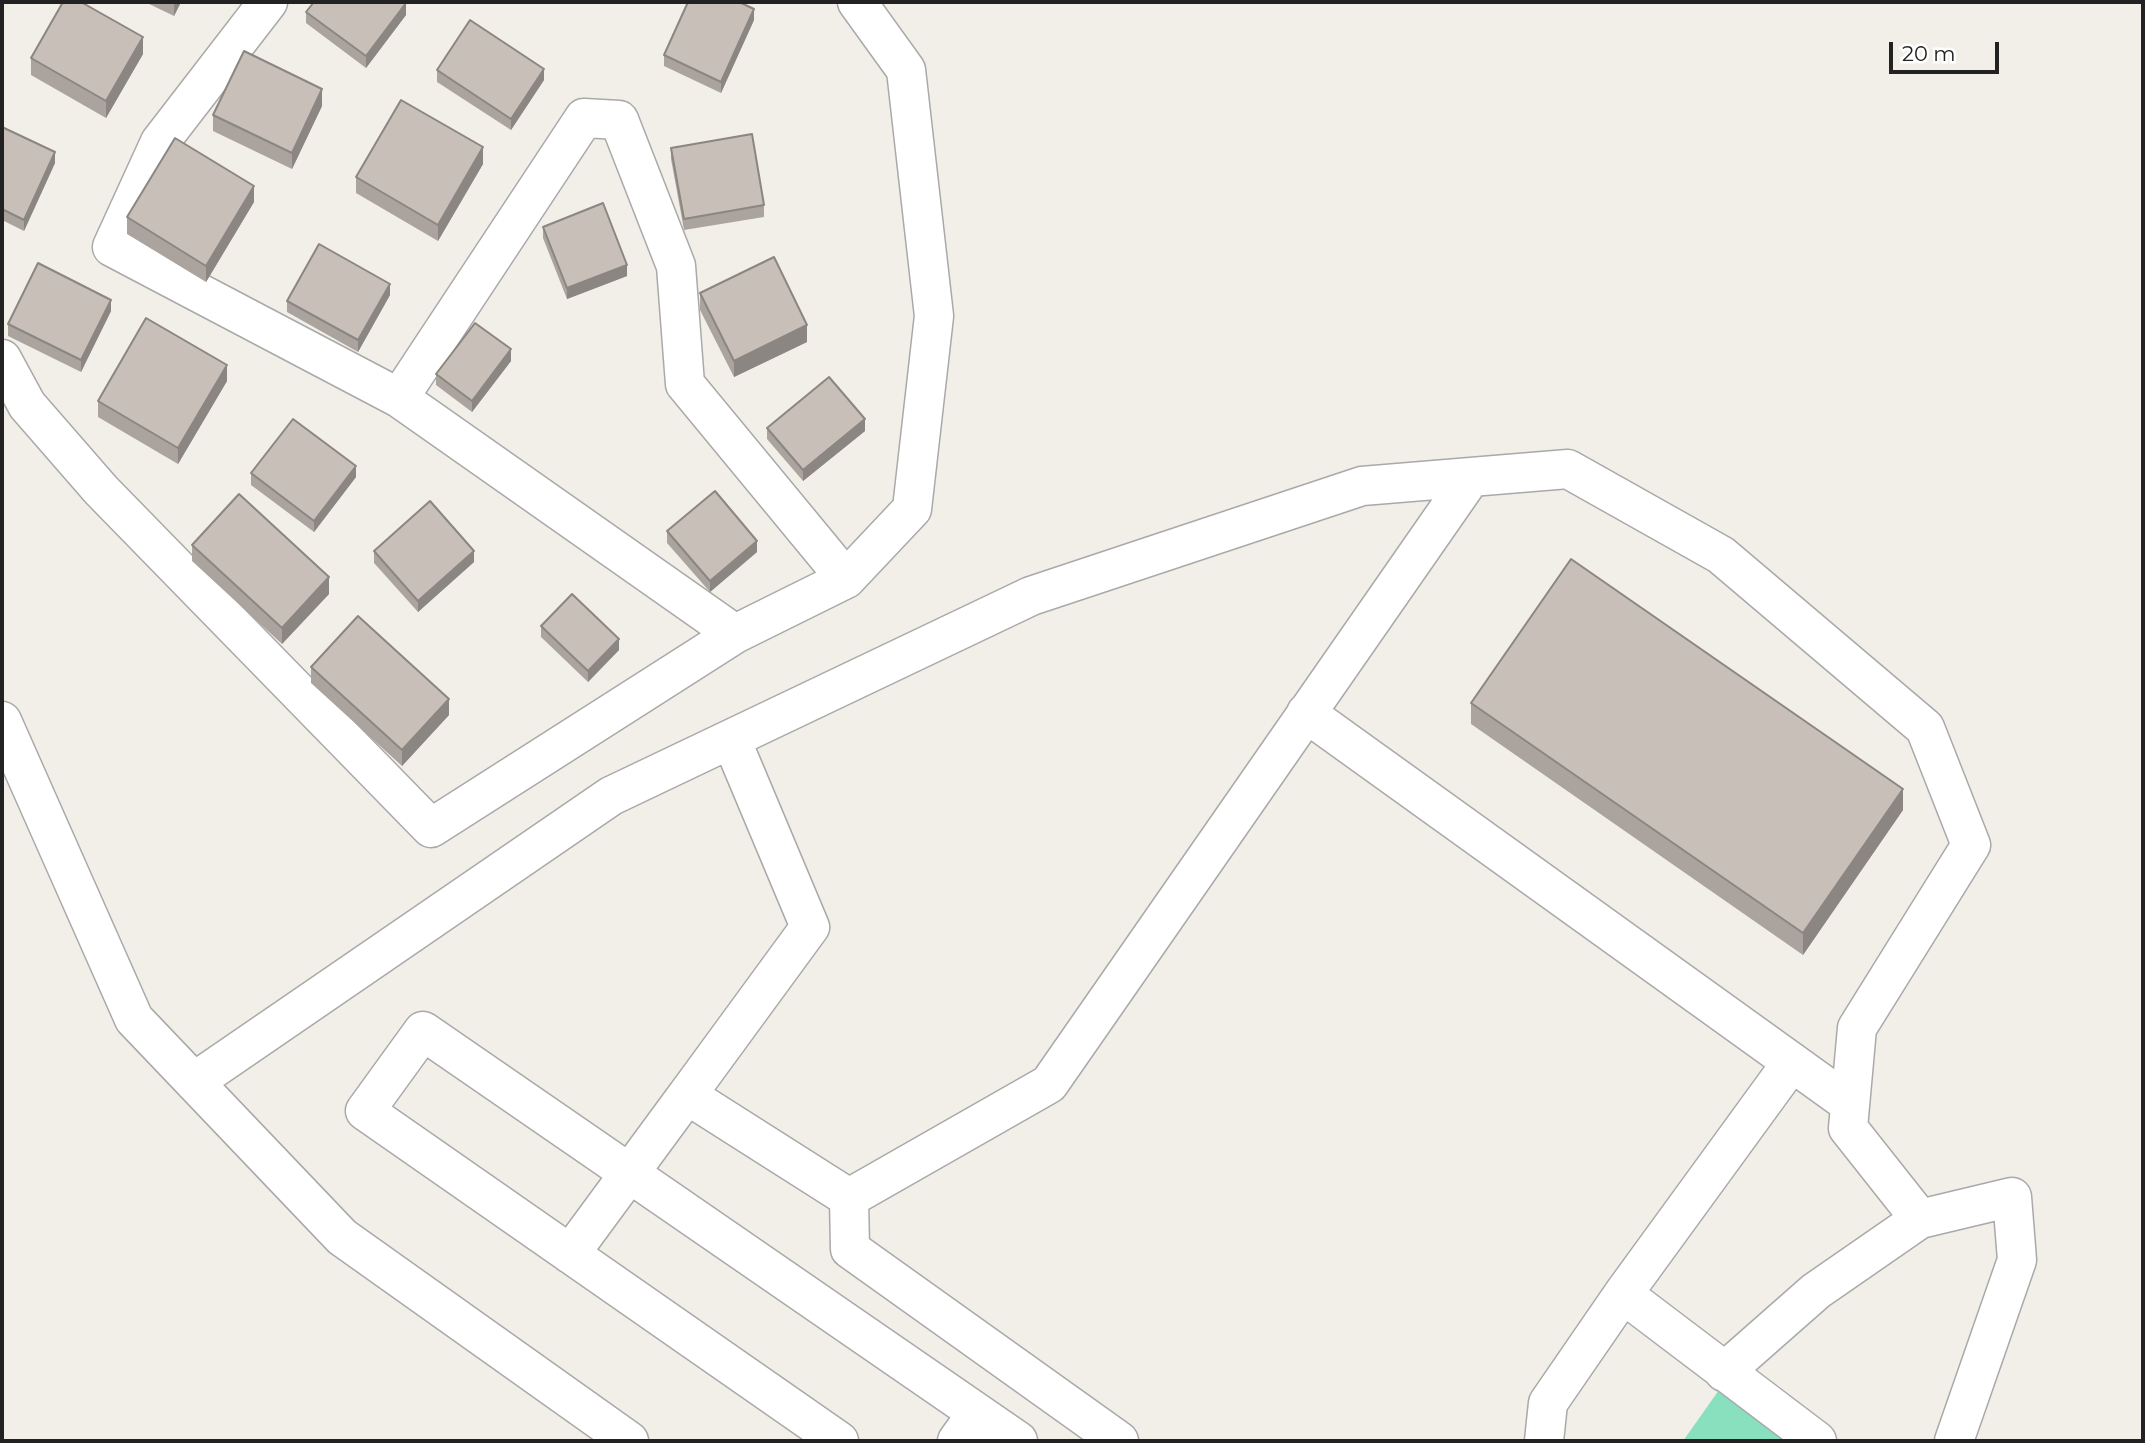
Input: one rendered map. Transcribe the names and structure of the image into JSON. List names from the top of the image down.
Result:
{
  "scale_bar": "20 m"
}
